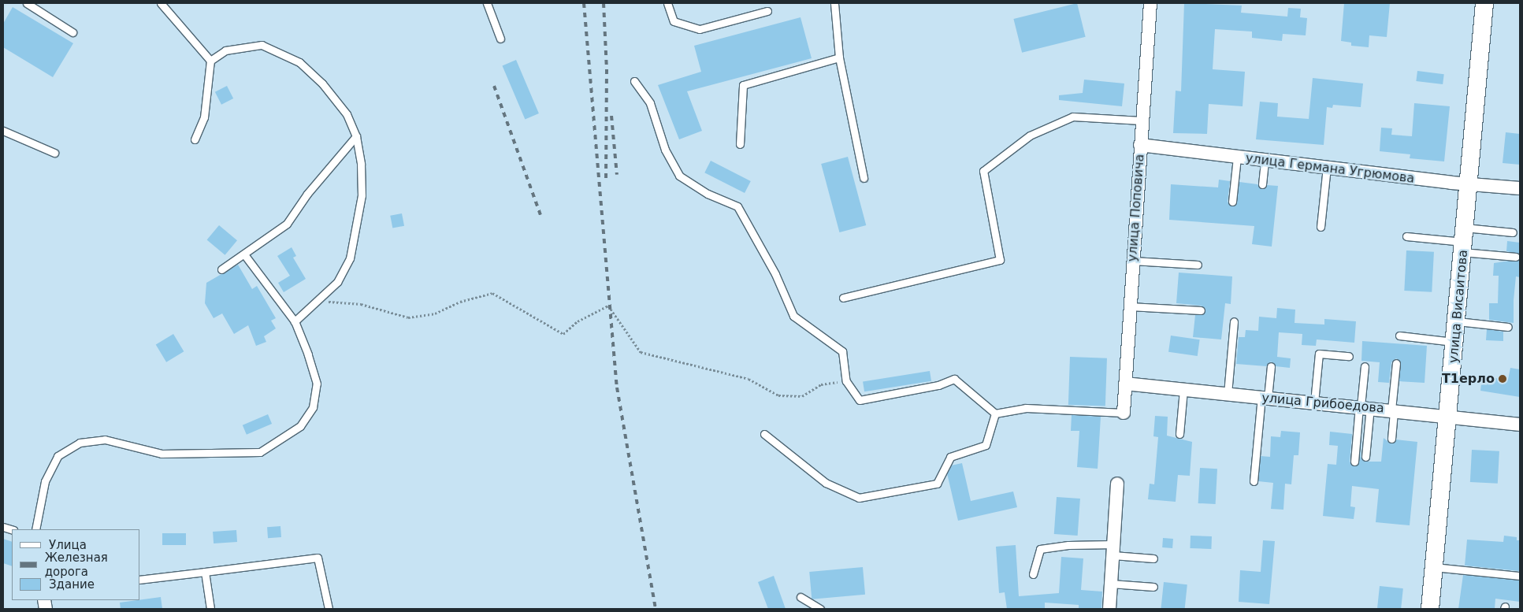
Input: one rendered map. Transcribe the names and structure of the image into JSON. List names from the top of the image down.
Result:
{
  "streets": {
    "main road": ["улица Висаитова"],
    "street": ["улица Германа Угрюмова", "улица Поповича", "улица Грибоедова"]
  },
  "crossings": [
    ["улица Германа Угрюмова", "улица Поповича"],
    ["улица Германа Угрюмова", "улица Висаитова"],
    ["улица Поповича", "улица Грибоедова"],
    ["улица Висаитова", "улица Грибоедова"]
  ],
  "places": ["Т1ерло"],
  "legend": ["Улица", "Железная дорога", "Здание"]
}
